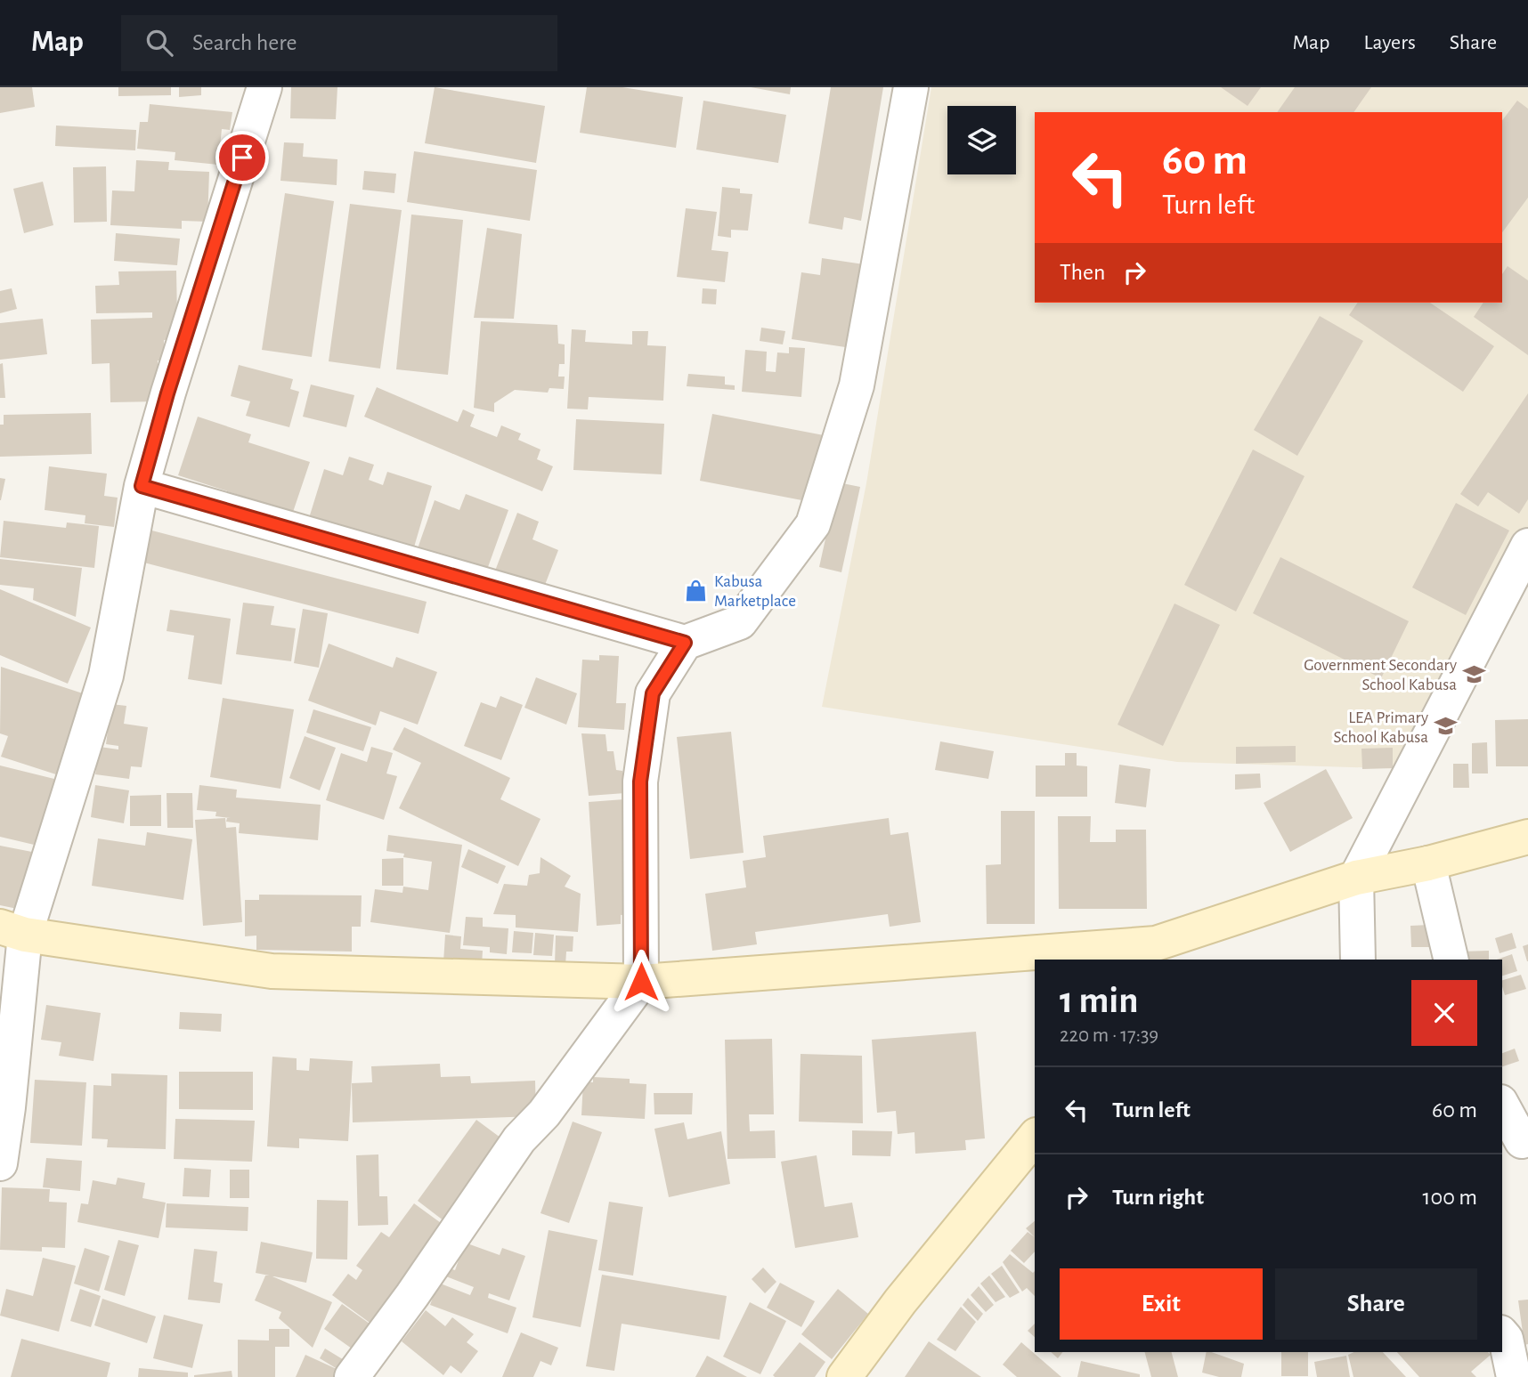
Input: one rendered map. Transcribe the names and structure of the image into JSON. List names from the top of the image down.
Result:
{
  "places": {
    "shop": ["Kabusa Marketplace"],
    "school or university": ["Government Secondary School Kabusa", "LEA Primary School Kabusa"]
  },
  "page": {
    "header": "Map",
    "search": "Search here",
    "nav": ["Map", "Layers", "Share"],
    "turn": ["60 m", "Turn left"],
    "then": "Then",
    "heading": ["1 min", "220 m · 17:39"],
    "list": [
      {
        "name": "Turn left",
        "value": "60 m"
      },
      {
        "name": "Turn right",
        "value": "100 m"
      }
    ],
    "buttons": ["Exit", "Share"]
  }
}
